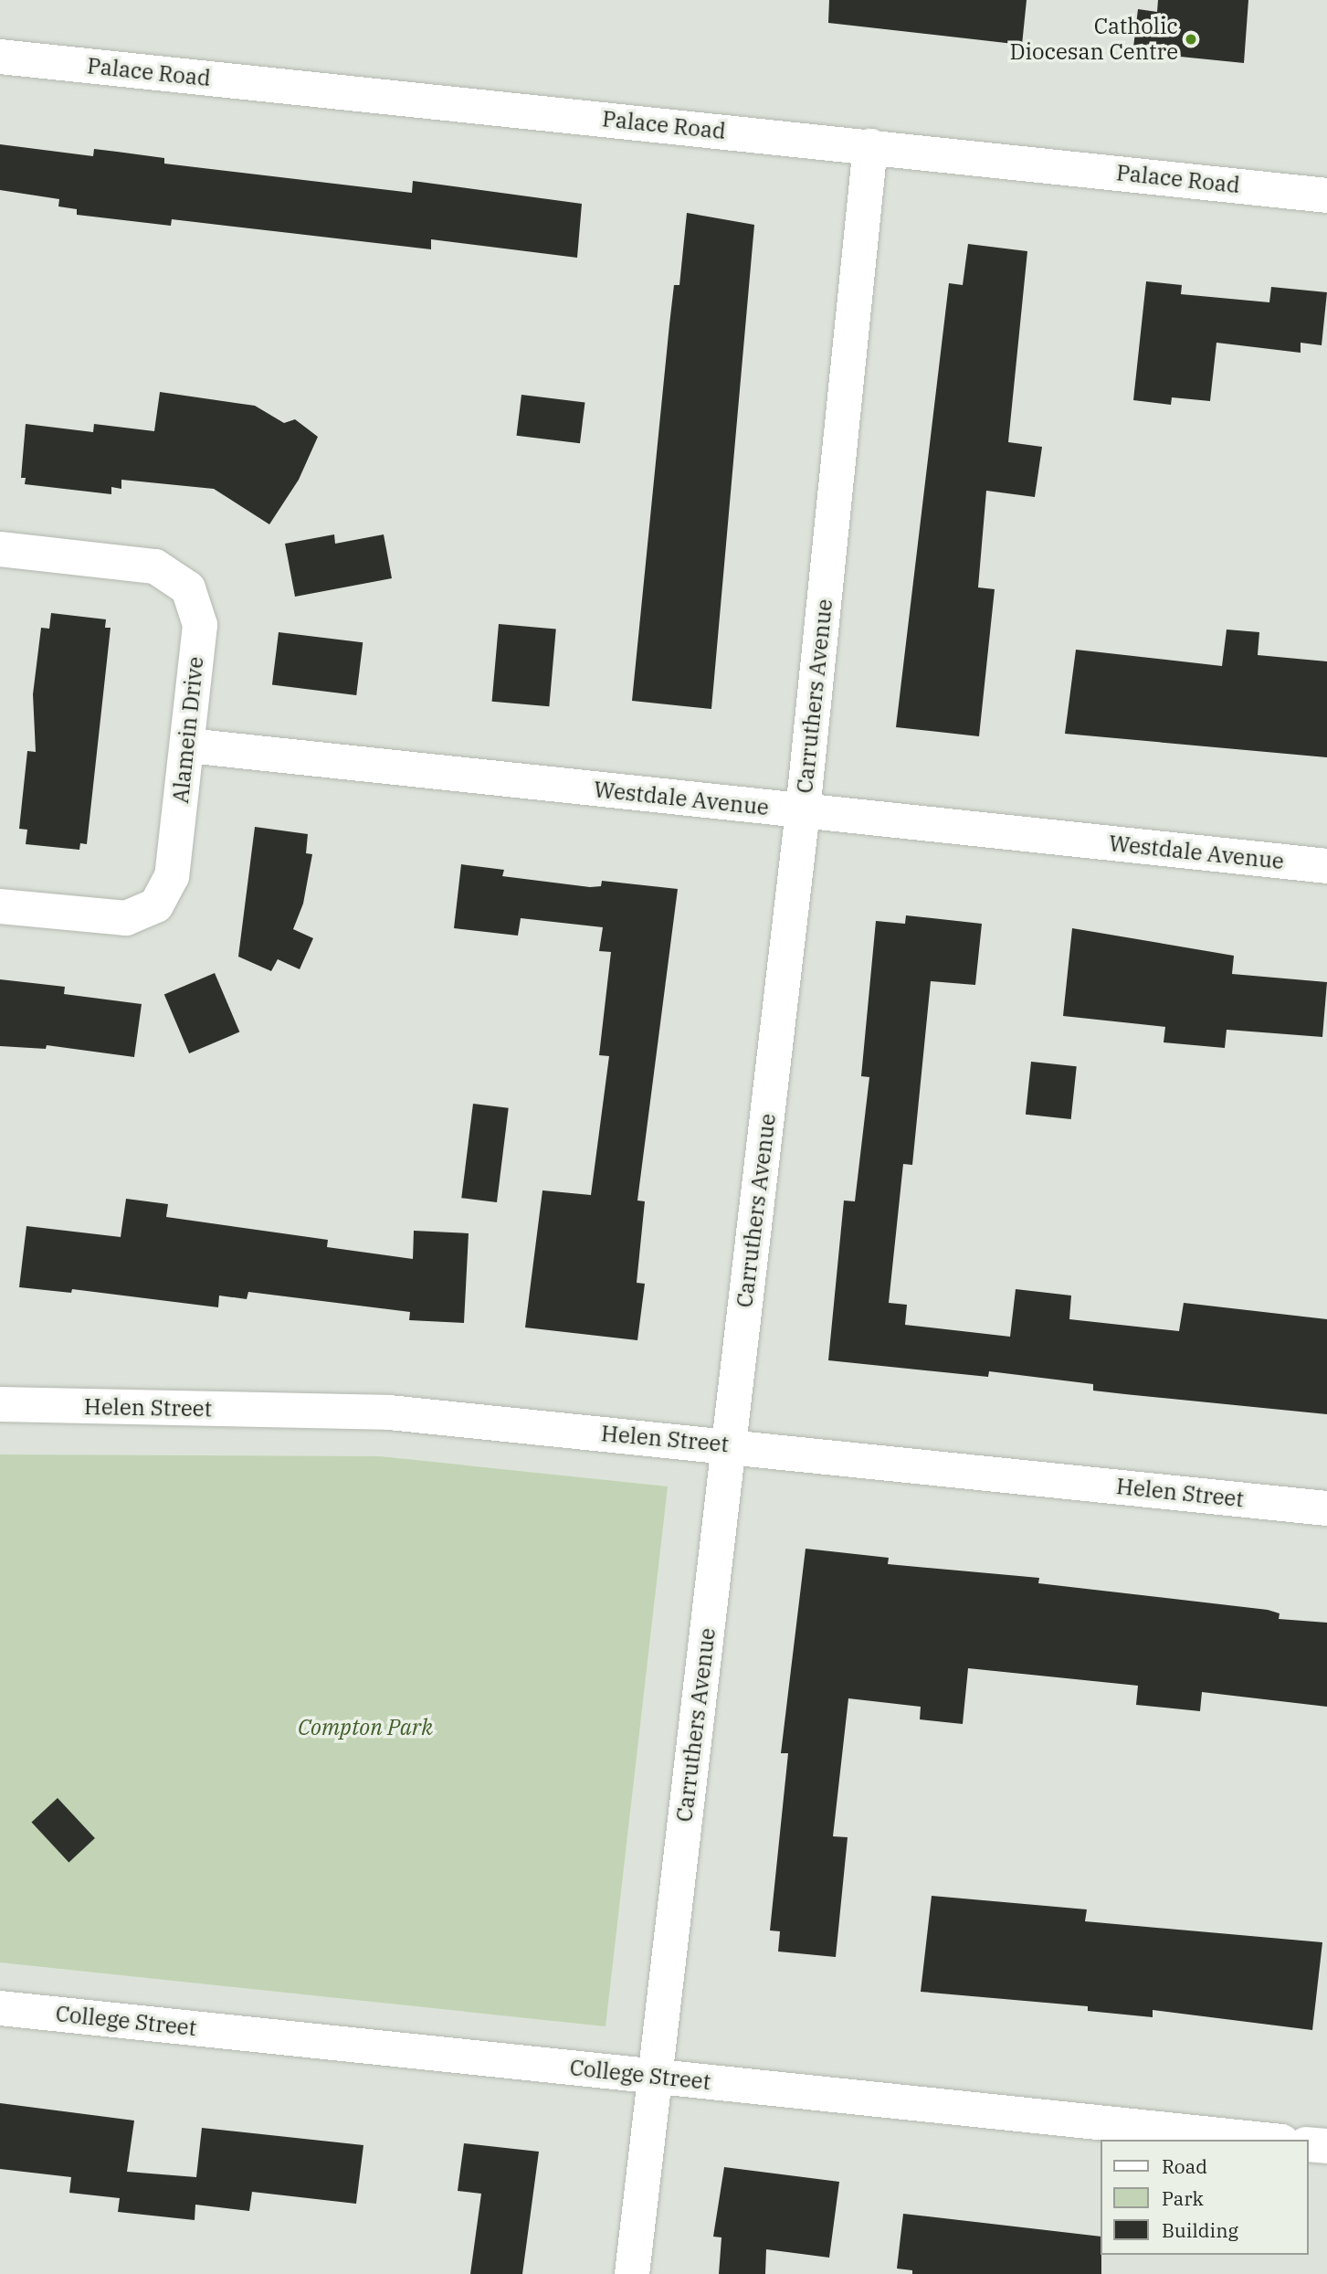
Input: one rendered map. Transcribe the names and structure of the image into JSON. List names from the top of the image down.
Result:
{
  "streets": {
    "street": [
      "Palace Road",
      "Carruthers Avenue",
      "Alamein Drive",
      "Westdale Avenue",
      "Helen Street",
      "College Street"
    ]
  },
  "crossings": [
    ["Palace Road", "Carruthers Avenue"],
    ["Carruthers Avenue", "Westdale Avenue"],
    ["Carruthers Avenue", "Helen Street"],
    ["Carruthers Avenue", "College Street"],
    ["Alamein Drive", "Westdale Avenue"]
  ],
  "parks": ["Compton Park"],
  "places": ["Catholic Diocesan Centre"],
  "legend": ["Road", "Park", "Building"]
}
